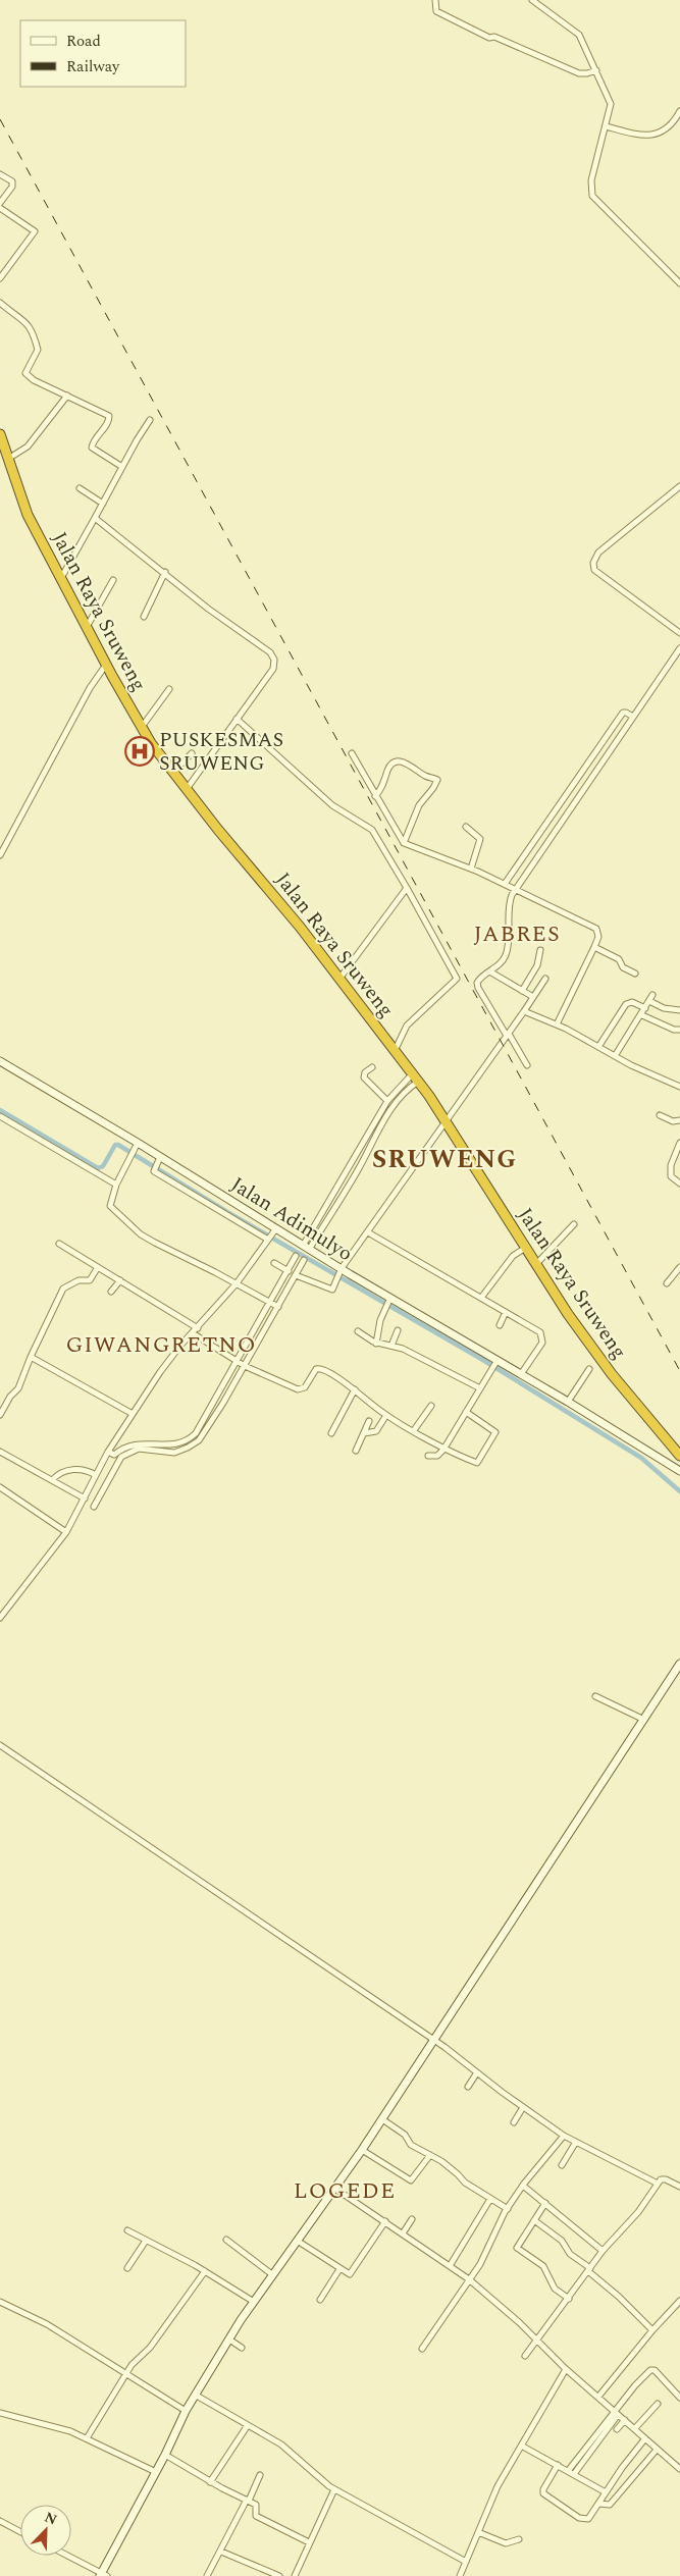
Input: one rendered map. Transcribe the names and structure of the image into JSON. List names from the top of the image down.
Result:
{
  "streets": {
    "highway": ["Jalan Raya Sruweng"],
    "street": ["Jalan Adimulyo"]
  },
  "districts": [
    "JABRES",
    "SRUWENG",
    "GIWANGRETNO",
    "LOGEDE"
  ],
  "places": {
    "hospital": ["PUSKESMAS SRUWENG"]
  },
  "legend": ["Road", "Railway"],
  "north": "top right"
}
